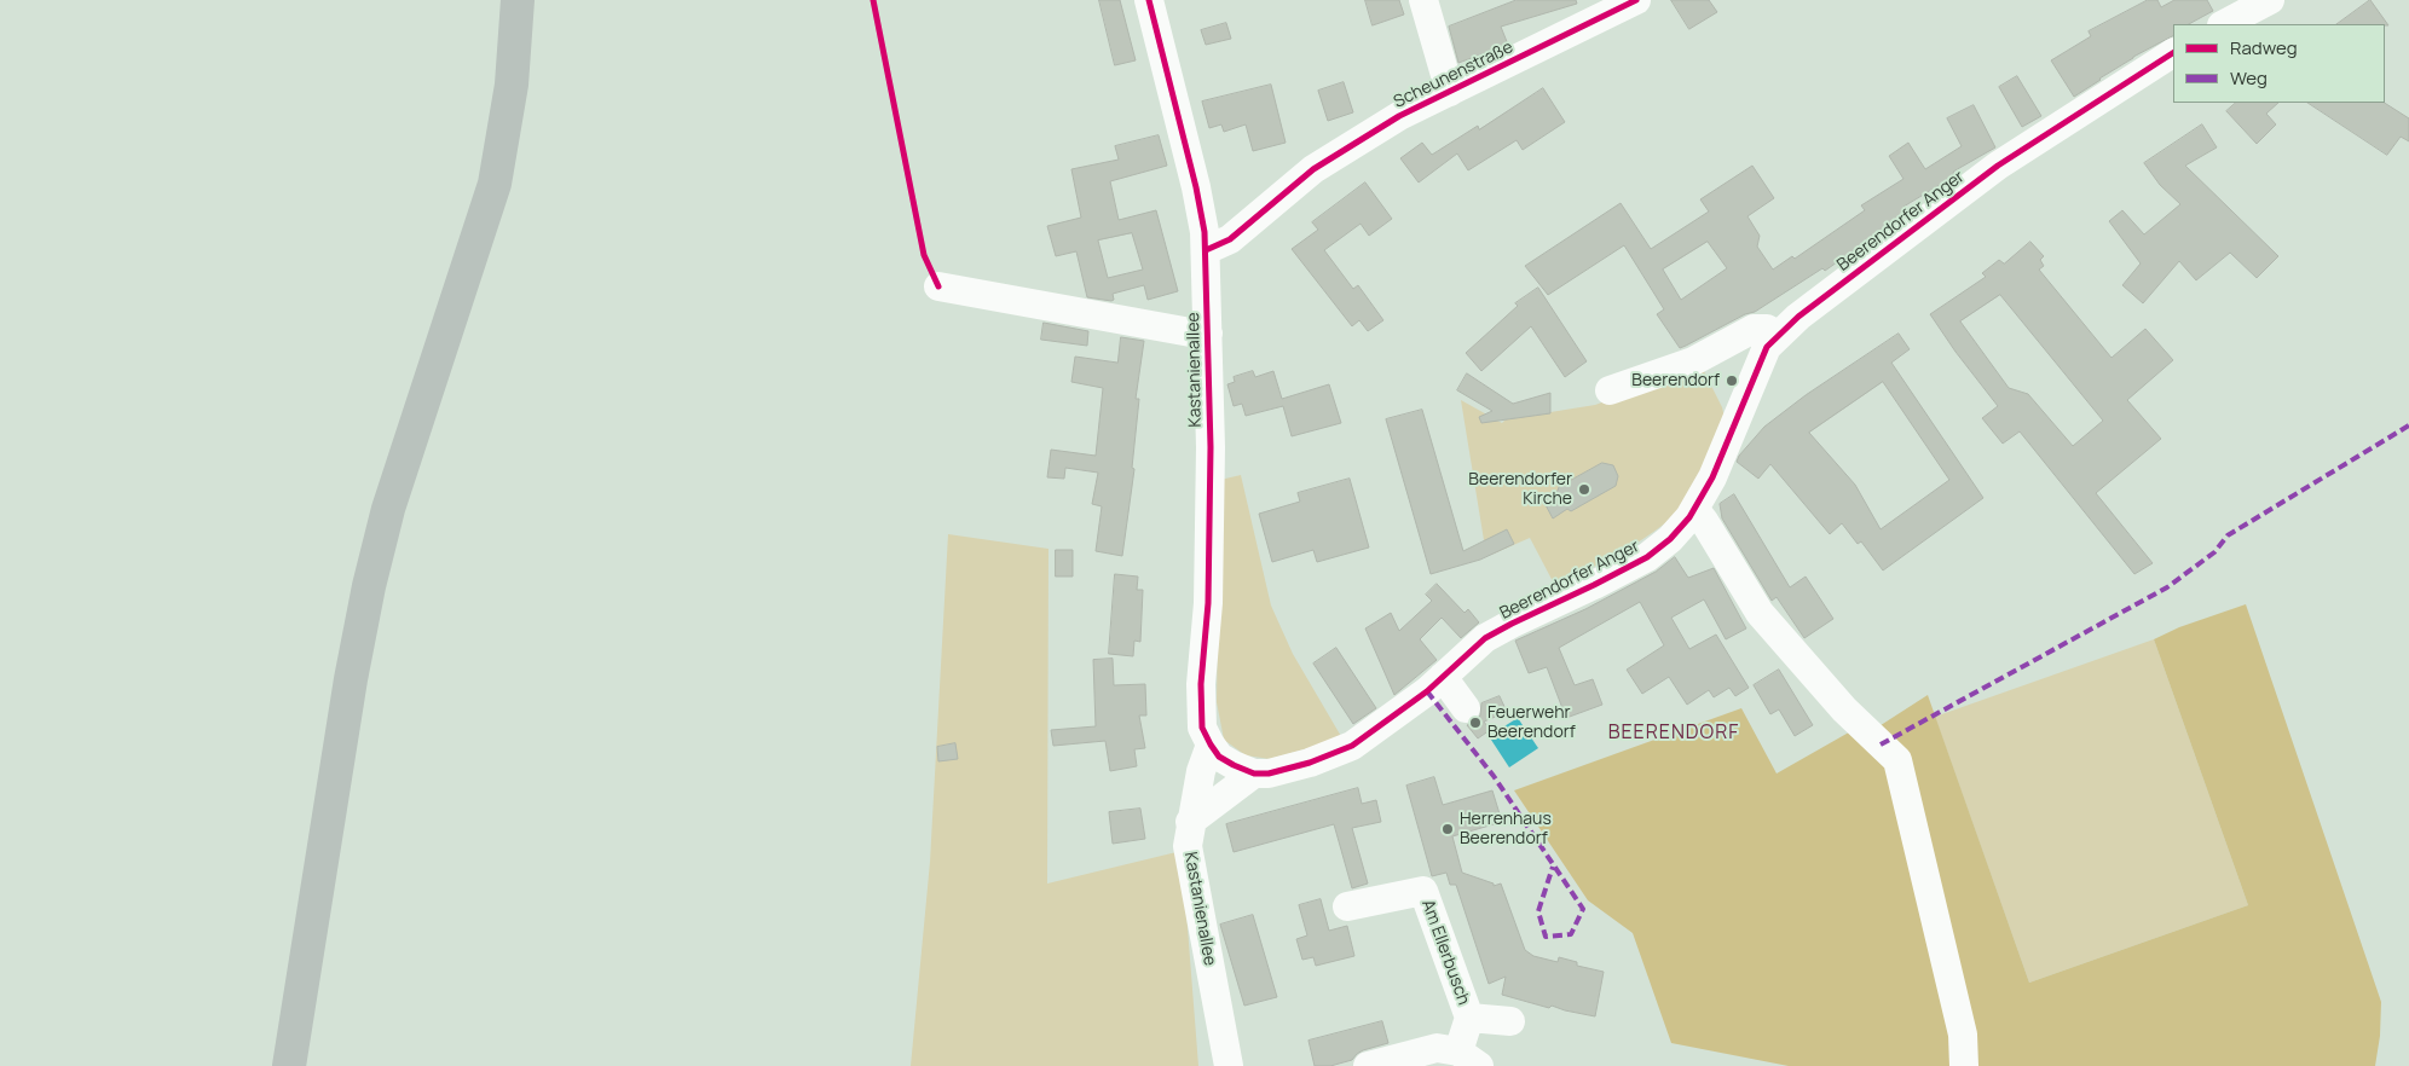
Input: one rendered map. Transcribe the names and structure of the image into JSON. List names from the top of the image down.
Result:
{
  "streets": {
    "street": [
      "Scheunenstraße",
      "Beerendorfer Anger",
      "Kastanienallee",
      "Am Ellerbusch"
    ]
  },
  "crossings": [
    ["Scheunenstraße", "Kastanienallee"],
    ["Beerendorfer Anger", "Kastanienallee"]
  ],
  "districts": ["BEERENDORF"],
  "places": [
    "Beerendorf",
    "Beerendorfer Kirche",
    "Feuerwehr Beerendorf",
    "Herrenhaus Beerendorf"
  ],
  "legend": ["Radweg", "Weg"]
}
